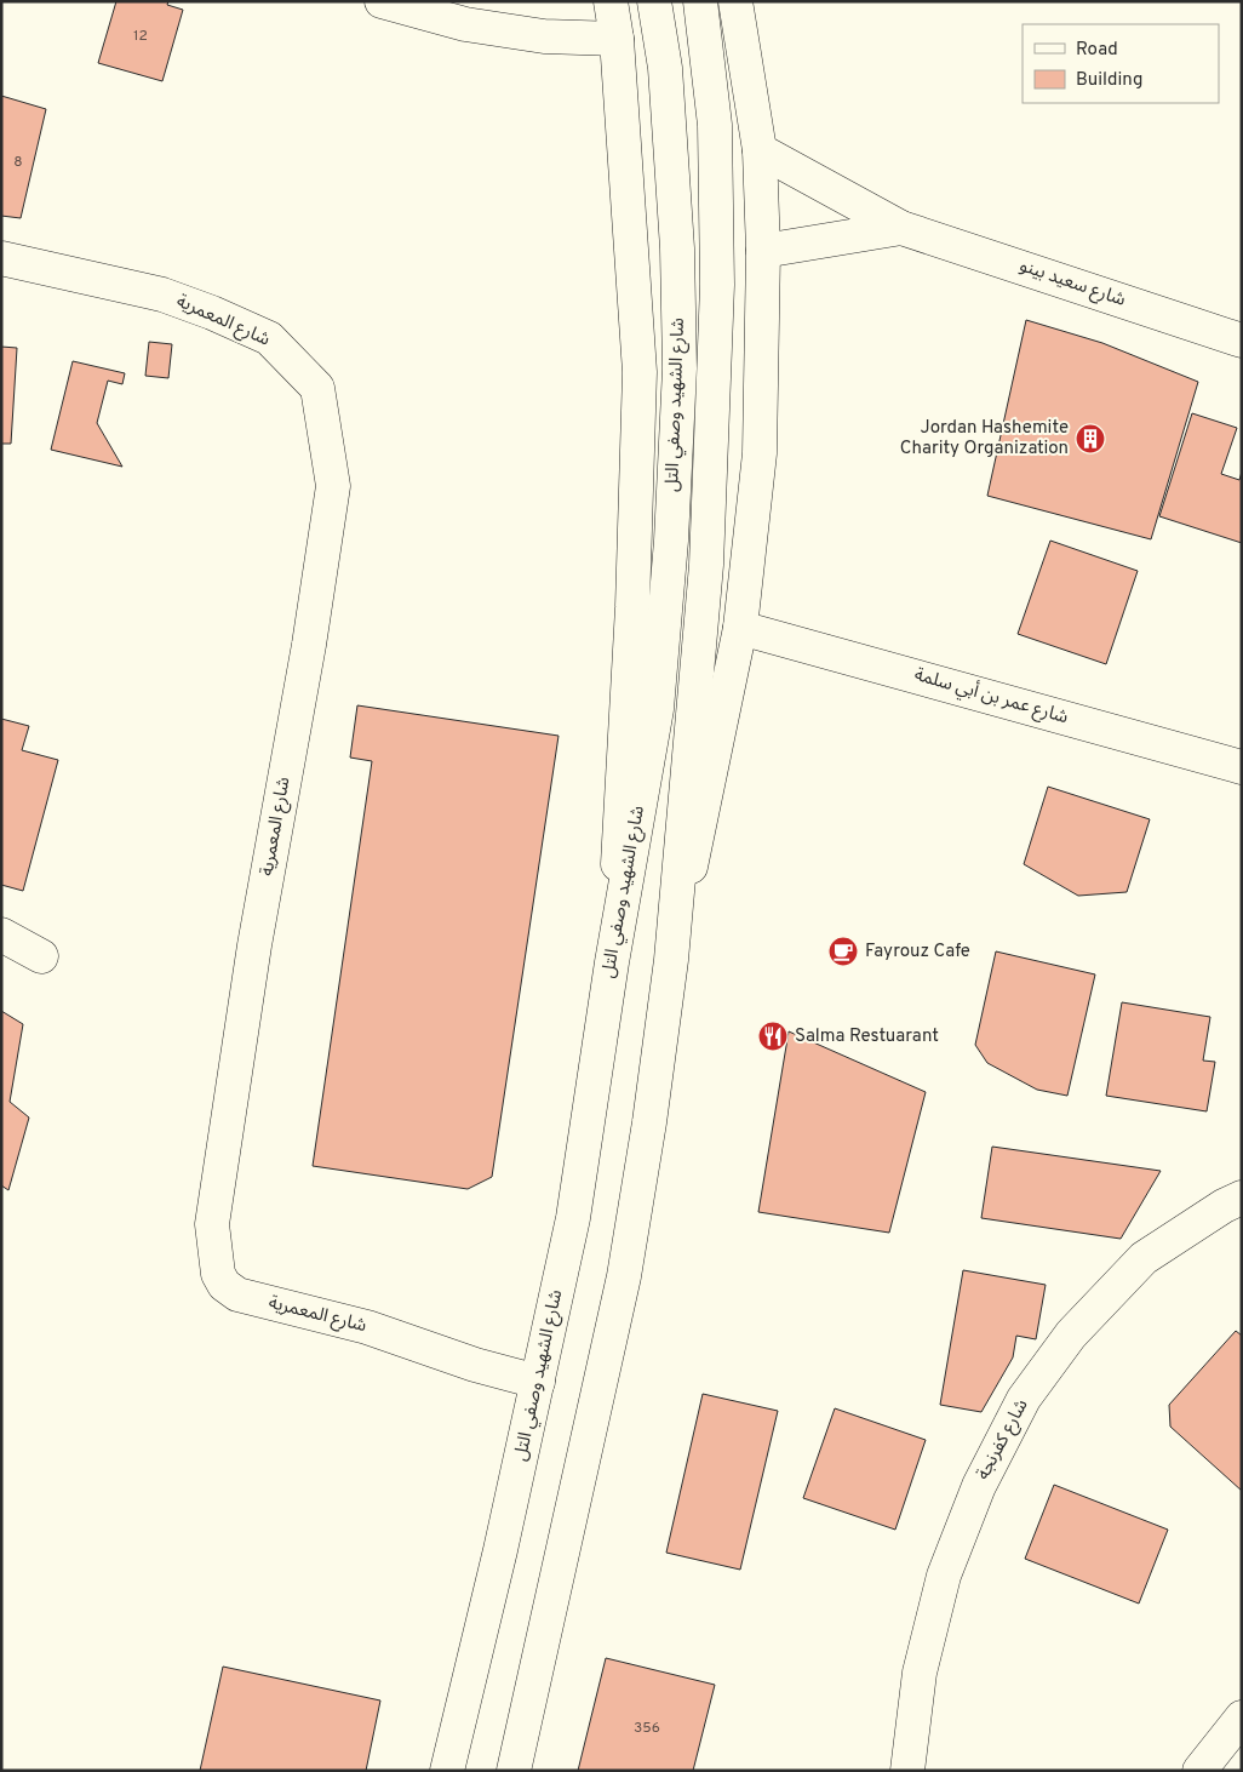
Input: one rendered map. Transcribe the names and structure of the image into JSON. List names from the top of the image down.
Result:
{
  "streets": {
    "street": [
      "شارع سعيد بينو",
      "شارع المعمرية",
      "شارع الشهيد وصفي التل",
      "شارع عمر بن أبي سلمة",
      "شارع كفرنجة"
    ]
  },
  "crossings": [
    ["شارع المعمرية", "شارع الشهيد وصفي التل"]
  ],
  "places": {
    "building": ["Jordan Hashemite Charity Organization"],
    "cafe": ["Fayrouz Cafe"],
    "restaurant": ["Salma Restuarant"]
  },
  "house_numbers": ["12", "8", "356"],
  "legend": ["Road", "Building"]
}
